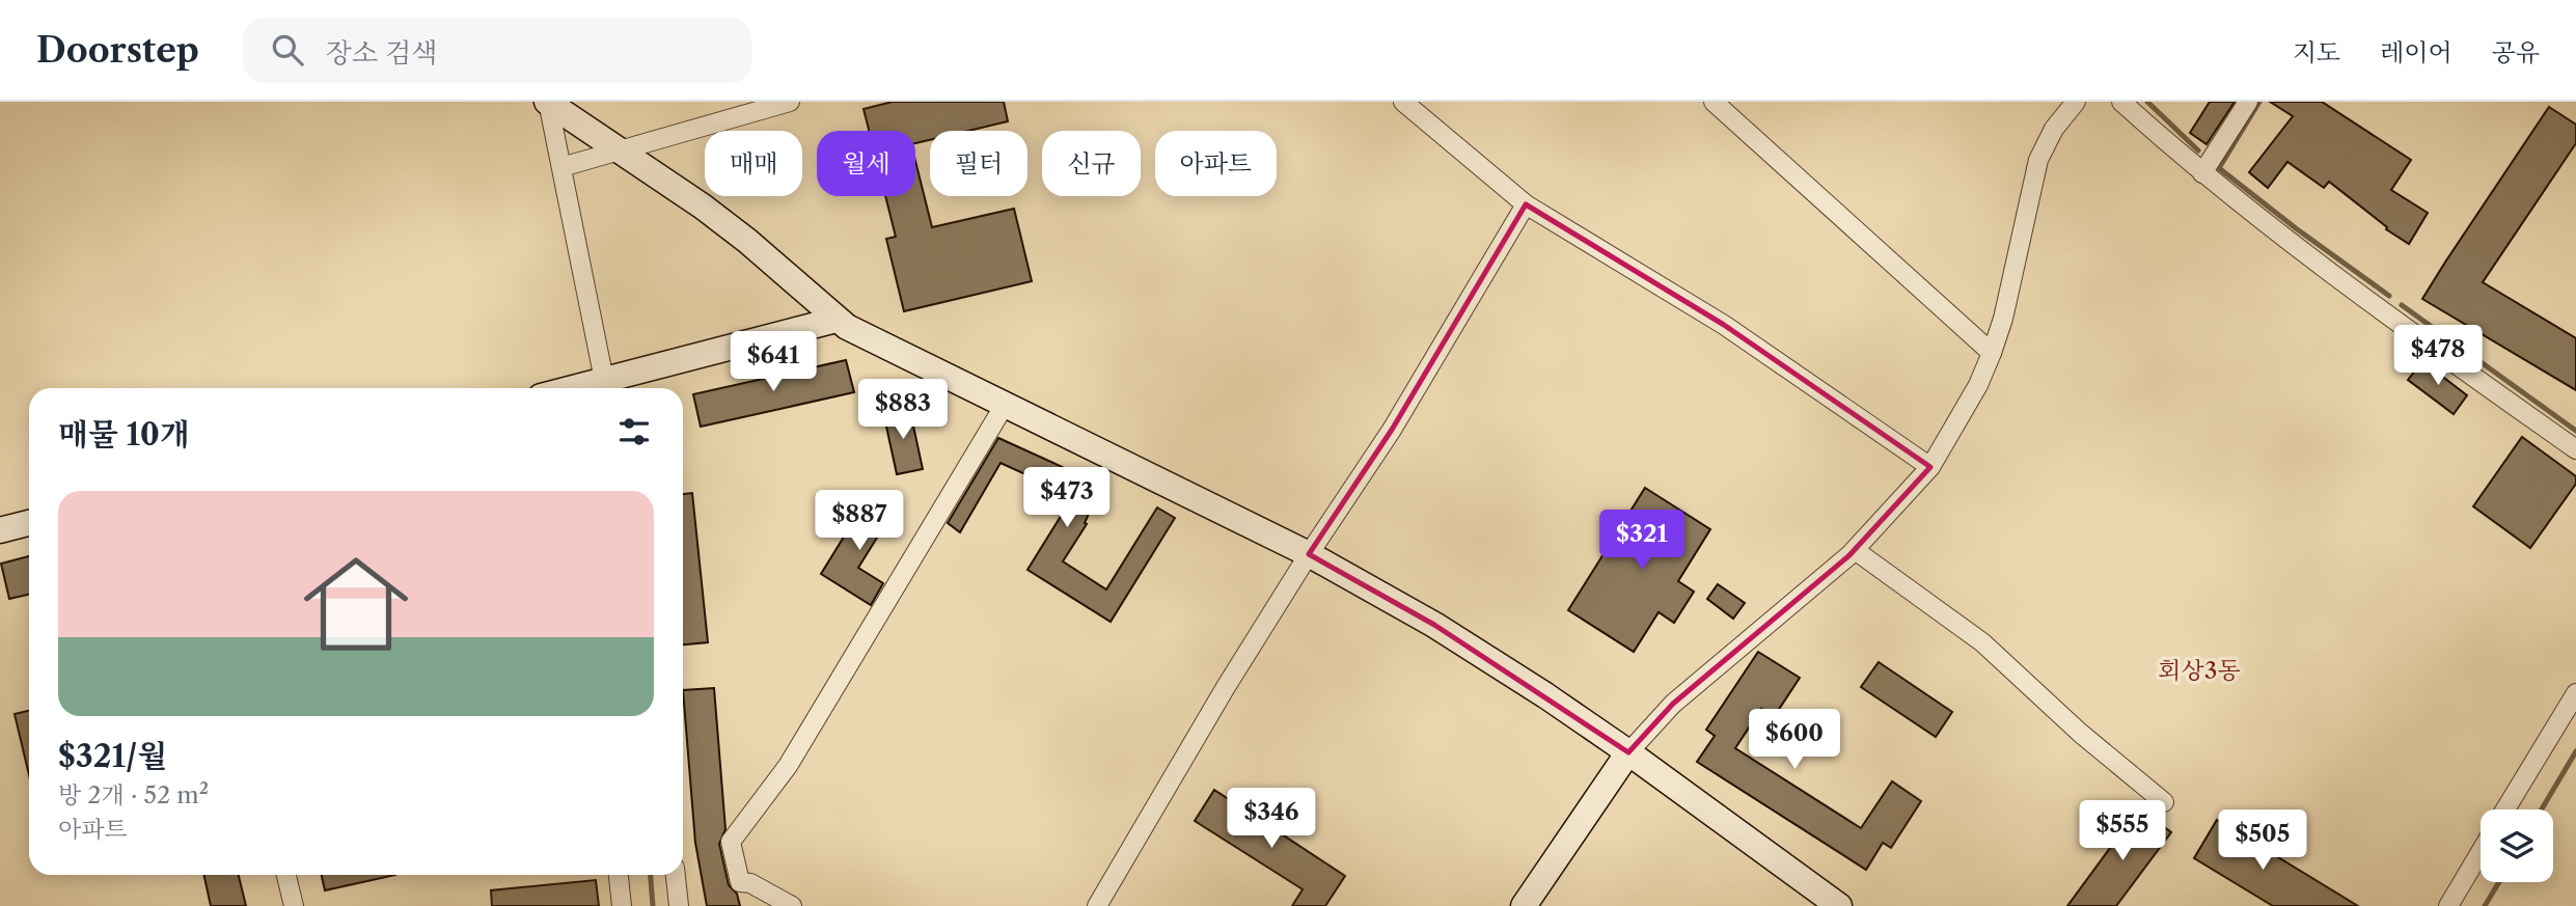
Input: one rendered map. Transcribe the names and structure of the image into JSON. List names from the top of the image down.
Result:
{
  "districts": ["회상3동"],
  "page": {
    "header": "Doorstep",
    "search": "장소 검색",
    "nav": ["지도", "레이어", "공유"],
    "chip": [
      "매매",
      "월세",
      "필터",
      "신규",
      "아파트"
    ],
    "price": [
      "$478",
      "$641",
      "$883",
      "$473",
      "$887",
      "$321",
      "$600",
      "$346",
      "$555",
      "$505"
    ],
    "heading": "매물 10개",
    "list": [
      {
        "name": "$321/월",
        "note": "방 2개 · 52 m² · 아파트"
      }
    ]
  }
}
